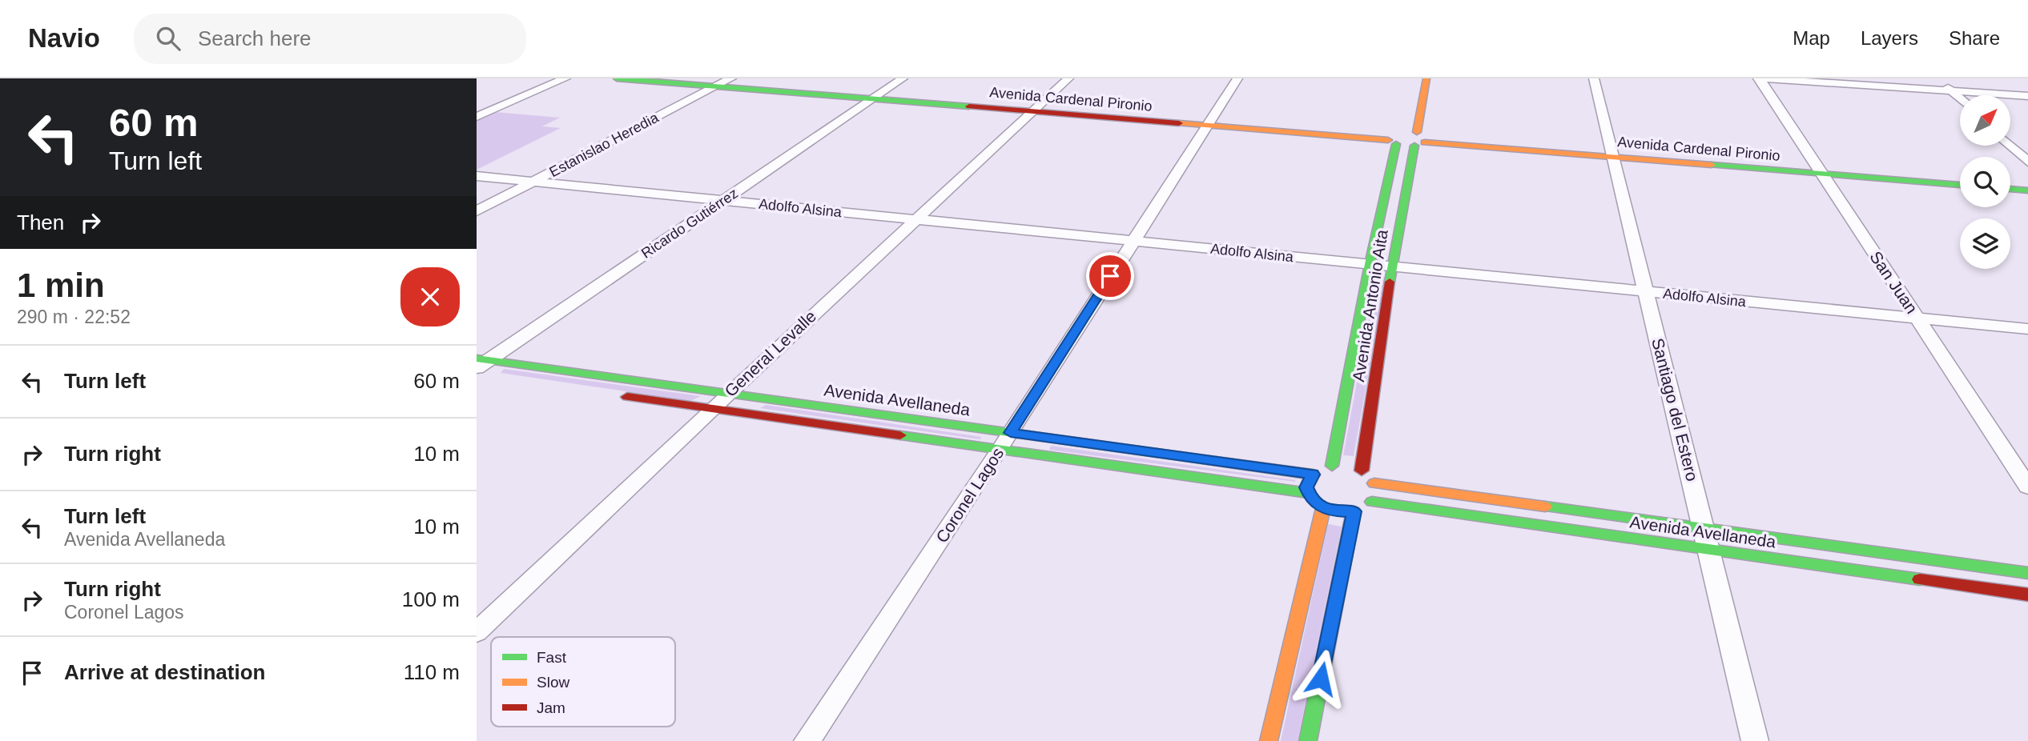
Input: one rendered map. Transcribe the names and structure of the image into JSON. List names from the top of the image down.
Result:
{
  "streets": {
    "main road": ["Avenida Cardenal Pironio", "Avenida Antonio Aita", "Avenida Avellaneda"],
    "street": [
      "Estanislao Heredia",
      "Adolfo Alsina",
      "Ricardo Gutiérrez",
      "San Juan",
      "General Levalle",
      "Santiago del Estero",
      "Coronel Lagos"
    ]
  },
  "crossings": [
    ["Avenida Cardenal Pironio", "Estanislao Heredia"],
    ["Avenida Cardenal Pironio", "Ricardo Gutiérrez"],
    ["Avenida Cardenal Pironio", "San Juan"],
    ["Avenida Cardenal Pironio", "Avenida Antonio Aita"],
    ["Avenida Cardenal Pironio", "General Levalle"],
    ["Avenida Cardenal Pironio", "Santiago del Estero"],
    ["Avenida Cardenal Pironio", "Coronel Lagos"],
    ["Estanislao Heredia", "Adolfo Alsina"],
    ["Adolfo Alsina", "Ricardo Gutiérrez"],
    ["Adolfo Alsina", "San Juan"],
    ["Adolfo Alsina", "Avenida Antonio Aita"],
    ["Adolfo Alsina", "General Levalle"],
    ["Adolfo Alsina", "Santiago del Estero"],
    ["Adolfo Alsina", "Coronel Lagos"],
    ["Ricardo Gutiérrez", "Avenida Avellaneda"],
    ["Avenida Antonio Aita", "Avenida Avellaneda"],
    ["General Levalle", "Avenida Avellaneda"],
    ["Avenida Avellaneda", "Santiago del Estero"],
    ["Avenida Avellaneda", "Coronel Lagos"]
  ],
  "legend": ["Fast", "Slow", "Jam"],
  "north": "top right",
  "page": {
    "header": "Navio",
    "search": "Search here",
    "nav": ["Map", "Layers", "Share"],
    "turn": ["60 m", "Turn left"],
    "then": "Then",
    "heading": ["1 min", "290 m · 22:52"],
    "list": [
      {
        "name": "Turn left",
        "value": "60 m"
      },
      {
        "name": "Turn right",
        "value": "10 m"
      },
      {
        "name": "Turn left",
        "note": "Avenida Avellaneda",
        "value": "10 m"
      },
      {
        "name": "Turn right",
        "note": "Coronel Lagos",
        "value": "100 m"
      },
      {
        "name": "Arrive at destination",
        "value": "110 m"
      }
    ]
  }
}
